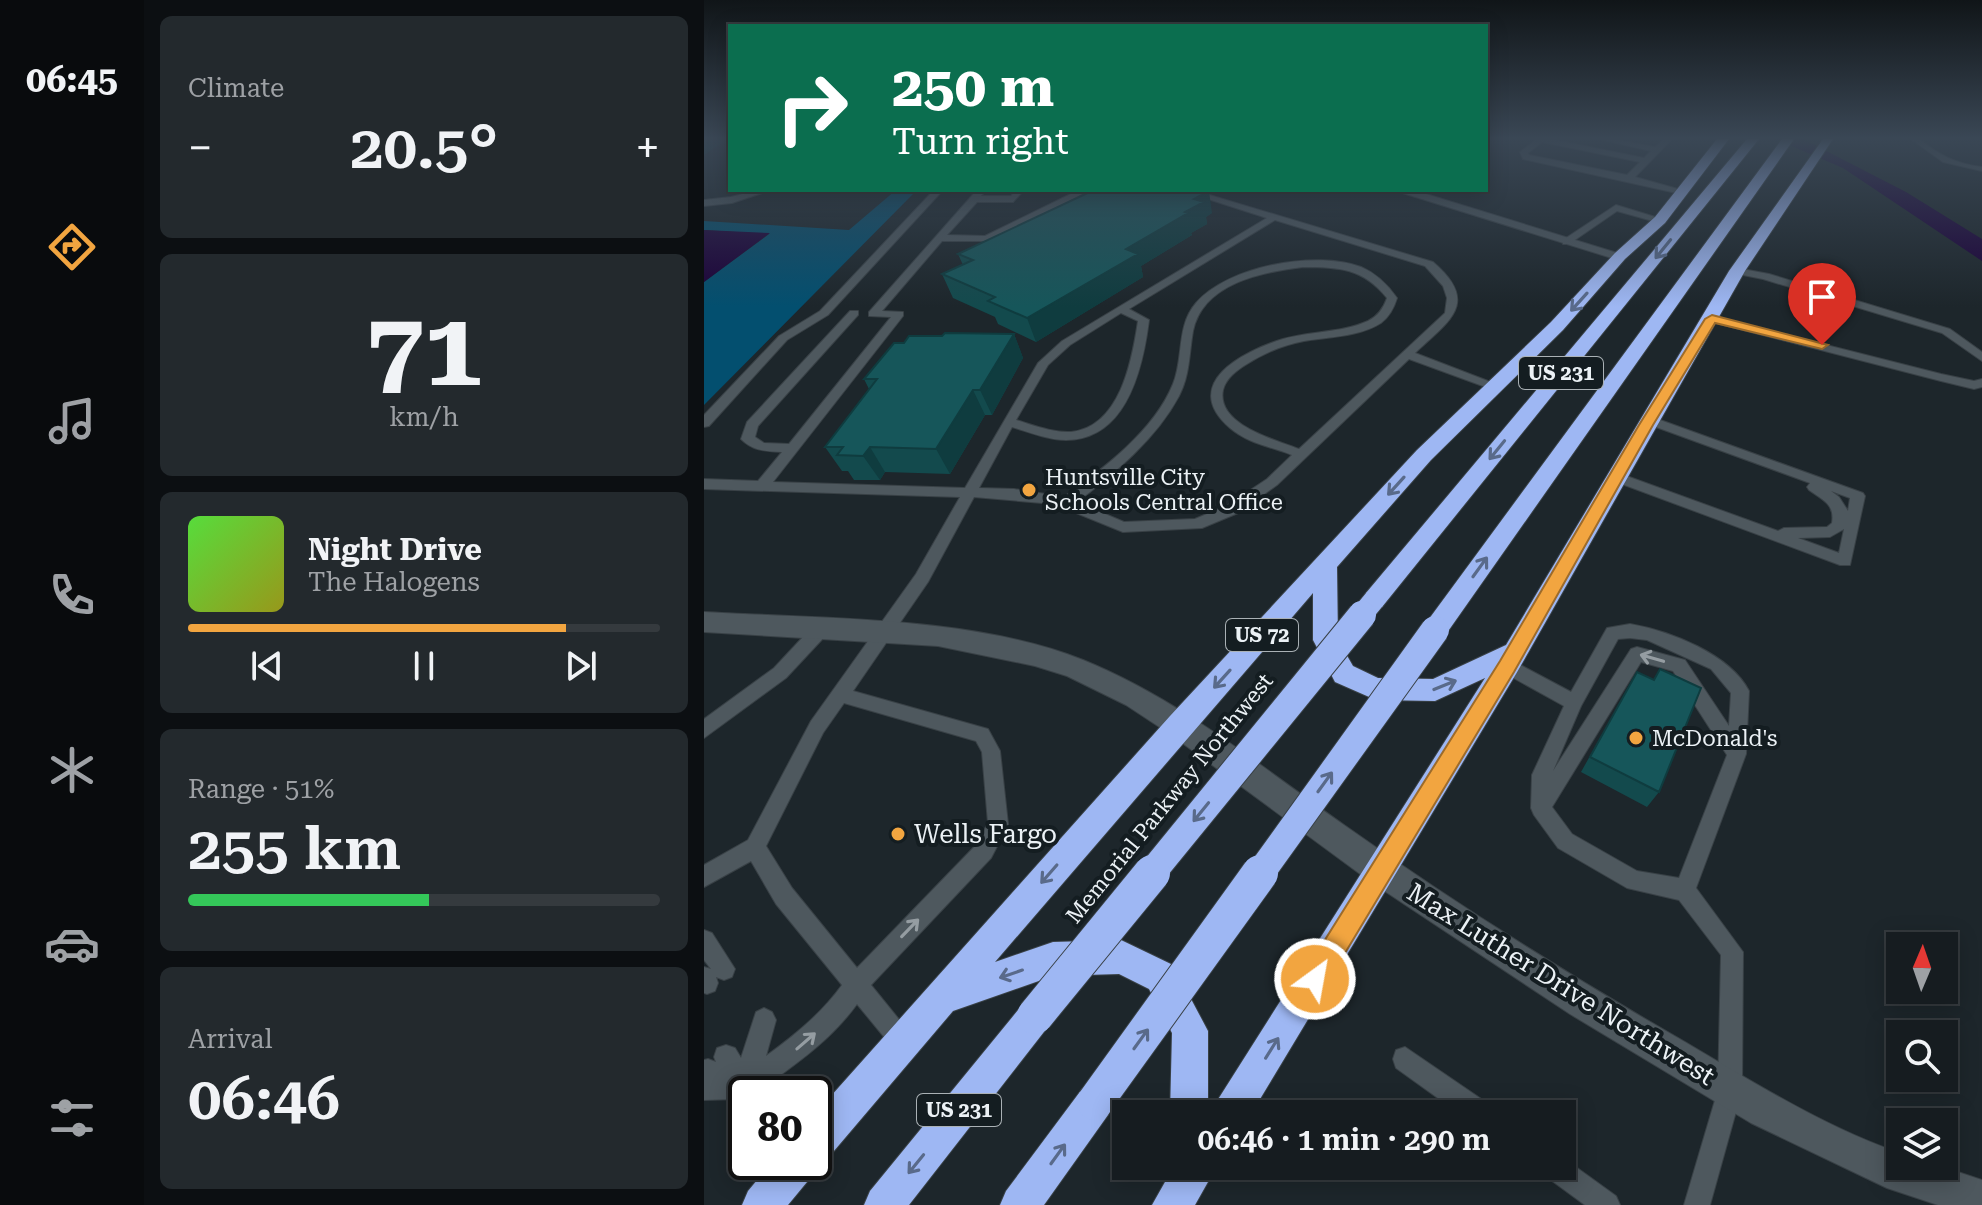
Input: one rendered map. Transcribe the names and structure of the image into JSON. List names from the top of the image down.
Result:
{
  "streets": {
    "highway": ["US 231", "US 72", "Memorial Parkway Northwest"],
    "street": ["Max Luther Drive Northwest"]
  },
  "crossings": [
    ["US 72", "Max Luther Drive Northwest"]
  ],
  "places": ["Huntsville City Schools Central Office", "McDonald's", "Wells Fargo"],
  "north": "top",
  "page": {
    "tabs": "06:45",
    "tile": [
      "Climate",
      ["71", "km/h"],
      ["Range · 51%", "255 km"],
      ["Arrival", "06:46"]
    ],
    "turn": ["250 m", "Turn right"],
    "heat": ["−", "20.5°", "+"],
    "song": ["Night Drive", "The Halogens"],
    "limit": "80",
    "trip": "06:46 · 1 min · 290 m"
  }
}
